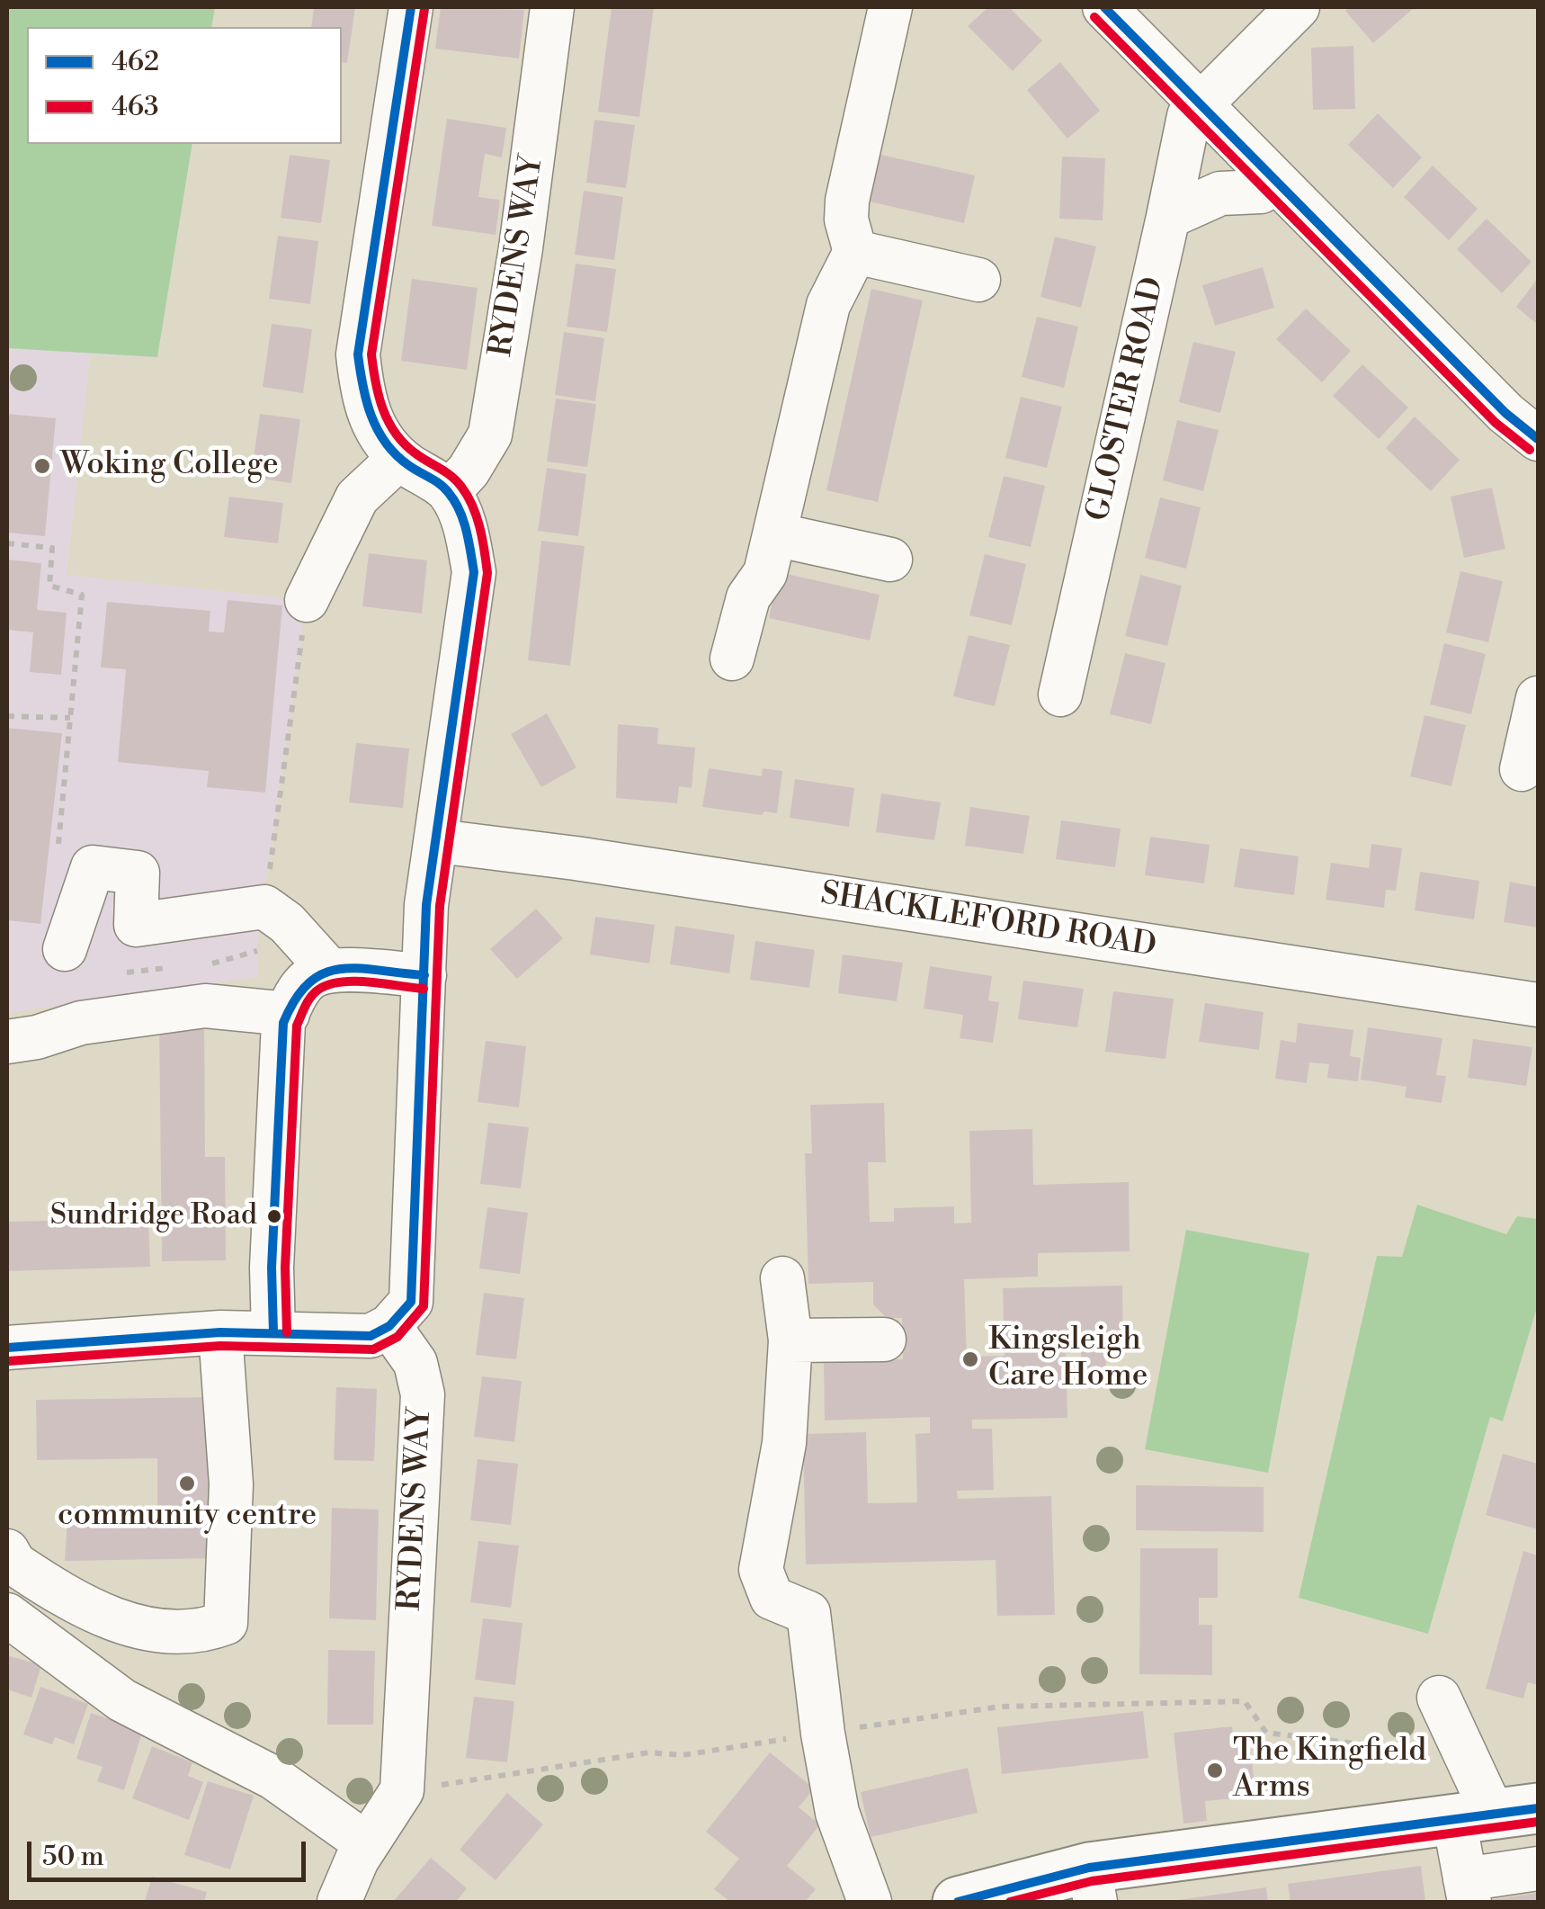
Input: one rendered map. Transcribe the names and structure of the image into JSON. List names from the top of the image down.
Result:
{
  "streets": {
    "street": ["RYDENS WAY", "GLOSTER ROAD", "SHACKLEFORD ROAD"]
  },
  "places": [
    "Woking College",
    "Sundridge Road",
    "Kingsleigh Care Home",
    "community centre",
    "The Kingfield Arms"
  ],
  "lines": ["transit line 462", "transit line 463"],
  "legend": ["462", "463"],
  "scale_bar": "50 m"
}
